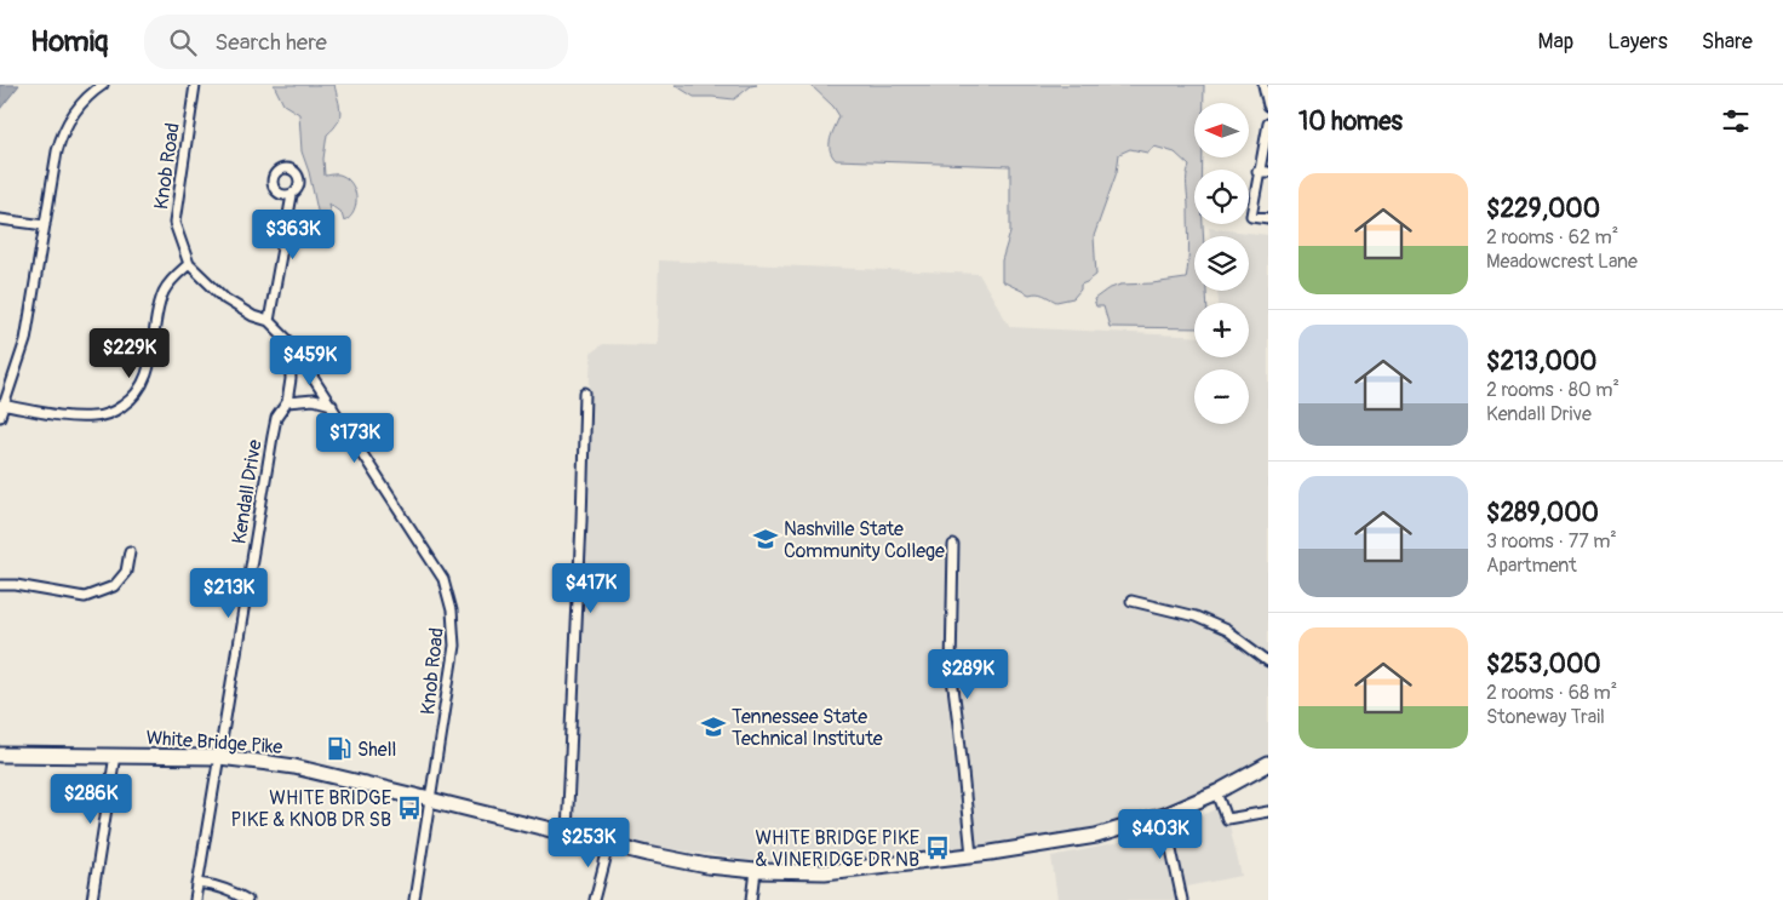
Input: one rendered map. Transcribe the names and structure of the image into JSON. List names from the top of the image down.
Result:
{
  "streets": {
    "main road": ["White Bridge Pike"],
    "street": ["Knob Road", "Kendall Drive"]
  },
  "crossings": [
    ["Knob Road", "Kendall Drive"],
    ["Knob Road", "White Bridge Pike"],
    ["Kendall Drive", "White Bridge Pike"]
  ],
  "places": {
    "school or university": ["Nashville State Community College", "Tennessee State Technical Institute"],
    "fuel station": ["Shell"],
    "bus stop": ["WHITE BRIDGE PIKE & KNOB DR SB", "WHITE BRIDGE PIKE & VINERIDGE DR NB"]
  },
  "north": "left",
  "page": {
    "header": "Homiq",
    "search": "Search here",
    "nav": ["Map", "Layers", "Share"],
    "heading": "10 homes",
    "map_buttons": ["+", "−"],
    "list": [
      {
        "name": "$229,000",
        "note": "2 rooms · 62 m² · Meadowcrest Lane"
      },
      {
        "name": "$213,000",
        "note": "2 rooms · 80 m² · Kendall Drive"
      },
      {
        "name": "$289,000",
        "note": "3 rooms · 77 m² · Apartment"
      },
      {
        "name": "$253,000",
        "note": "2 rooms · 68 m² · Stoneway Trail"
      }
    ],
    "price": [
      "$363K",
      "$229K",
      "$459K",
      "$173K",
      "$417K",
      "$213K",
      "$289K",
      "$286K",
      "$403K",
      "$253K"
    ]
  }
}
